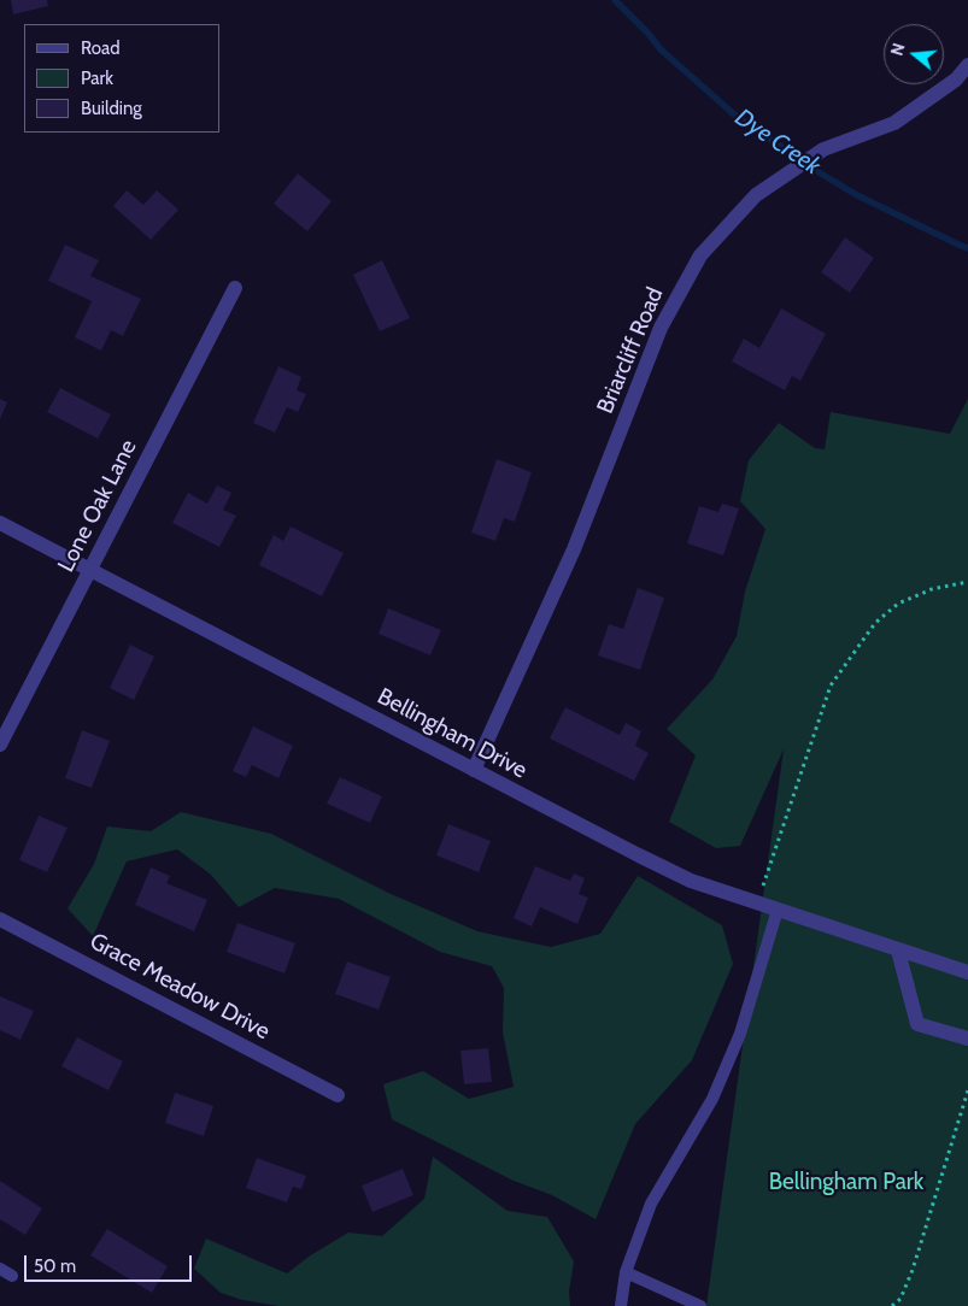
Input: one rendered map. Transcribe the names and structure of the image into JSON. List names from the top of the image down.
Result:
{
  "streets": {
    "street": [
      "Briarcliff Road",
      "Lone Oak Lane",
      "Bellingham Drive",
      "Grace Meadow Drive"
    ]
  },
  "crossings": [
    ["Briarcliff Road", "Bellingham Drive"],
    ["Lone Oak Lane", "Bellingham Drive"]
  ],
  "water": ["Dye Creek"],
  "parks": ["Bellingham Park"],
  "legend": ["Road", "Park", "Building"],
  "scale_bar": "50 m",
  "north": "left"
}
